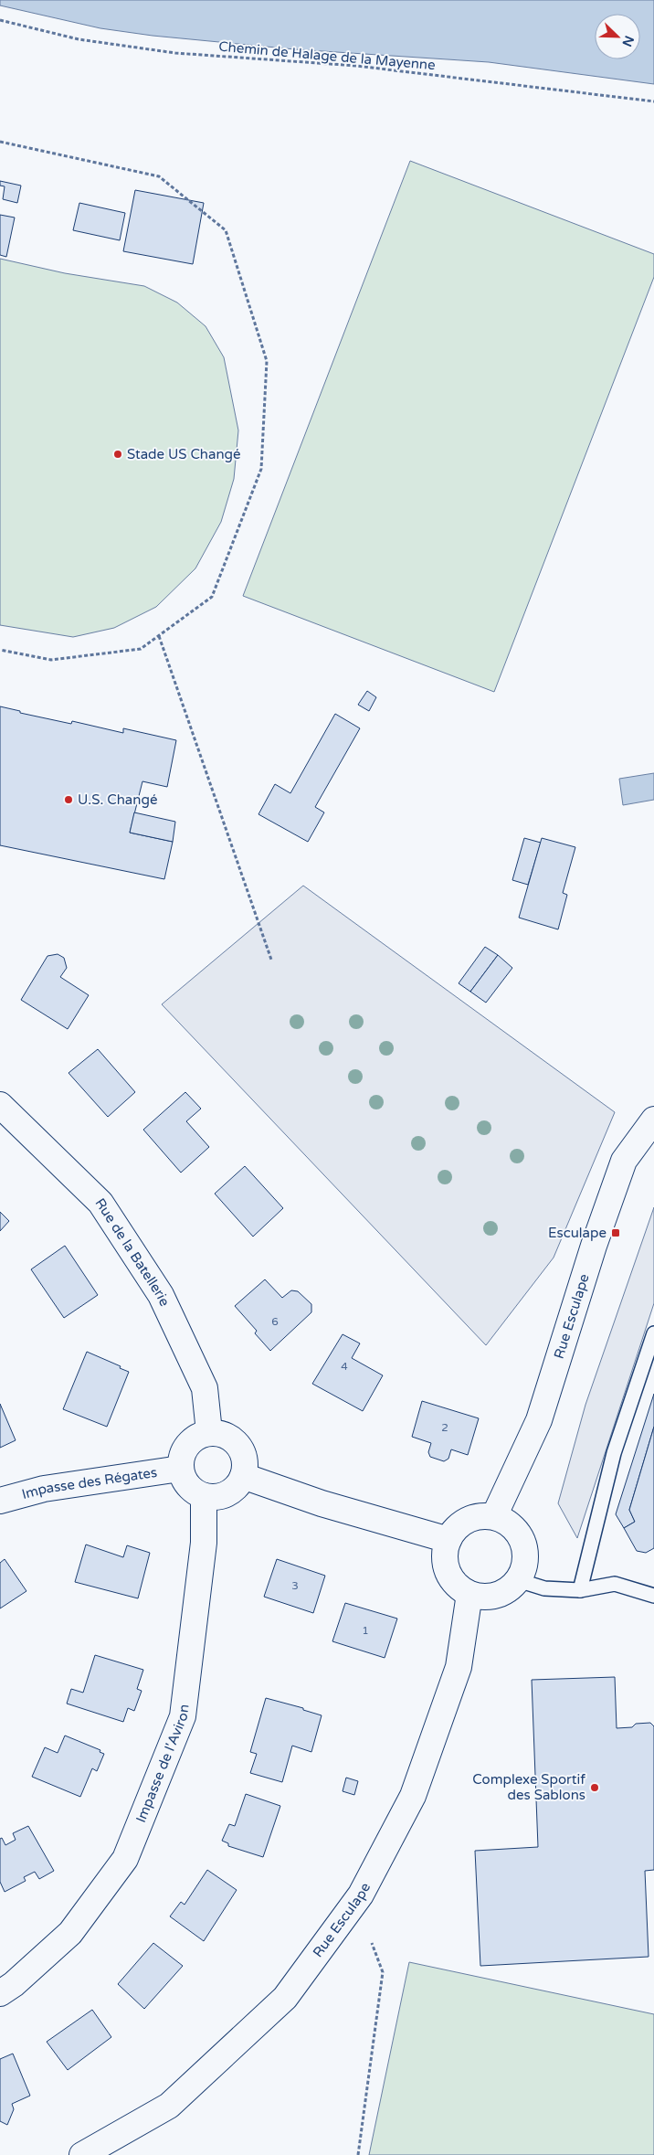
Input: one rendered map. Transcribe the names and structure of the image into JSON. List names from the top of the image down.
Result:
{
  "streets": {
    "street": [
      "Rue de la Batellerie",
      "Rue Esculape",
      "Impasse des Régates",
      "Impasse de l'Aviron"
    ],
    "path": ["Chemin de Halage de la Mayenne"]
  },
  "crossings": [
    ["Rue de la Batellerie", "Impasse des Régates"],
    ["Rue de la Batellerie", "Impasse de l'Aviron"],
    ["Impasse des Régates", "Impasse de l'Aviron"]
  ],
  "places": {
    "other": ["Stade US Changé", "U.S. Changé", "Complexe Sportif des Sablons"],
    "transit": ["Esculape"]
  },
  "house_numbers": [
    "6",
    "4",
    "2",
    "3",
    "1"
  ],
  "north": "bottom right"
}
